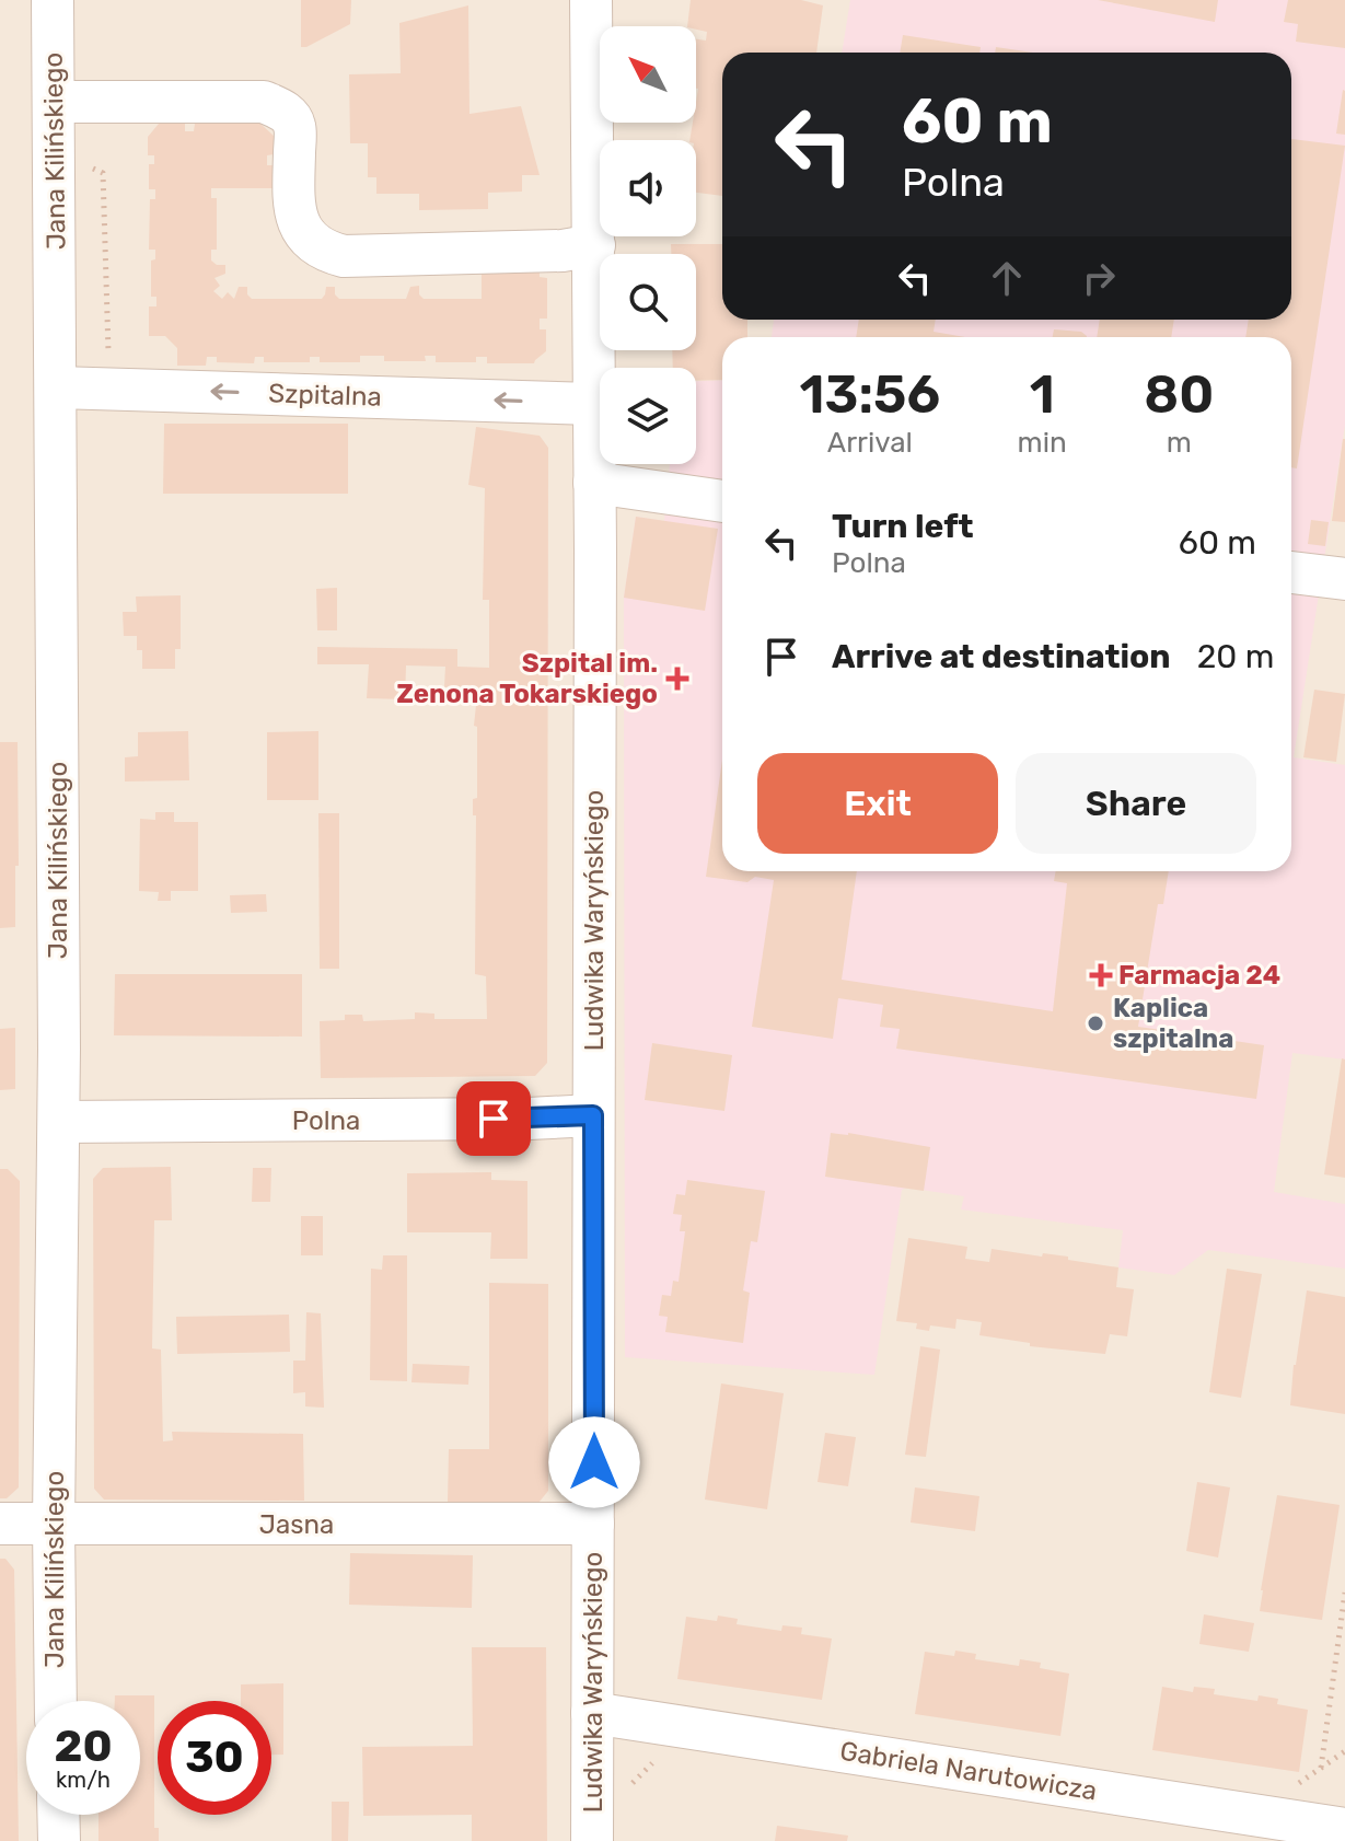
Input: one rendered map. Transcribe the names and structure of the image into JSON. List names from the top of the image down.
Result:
{
  "streets": {
    "street": [
      "Jana Kilińskiego",
      "Szpitalna",
      "Ludwika Waryńskiego",
      "Polna",
      "Jasna",
      "Gabriela Narutowicza"
    ]
  },
  "crossings": [
    ["Jana Kilińskiego", "Szpitalna"],
    ["Jana Kilińskiego", "Polna"],
    ["Jana Kilińskiego", "Jasna"],
    ["Szpitalna", "Ludwika Waryńskiego"],
    ["Ludwika Waryńskiego", "Polna"],
    ["Ludwika Waryńskiego", "Jasna"],
    ["Ludwika Waryńskiego", "Gabriela Narutowicza"]
  ],
  "one_way": ["Szpitalna"],
  "places": {
    "health": ["Szpital im. Zenona Tokarskiego", "Farmacja 24"],
    "other": ["Kaplica szpitalna"]
  },
  "north": "top left",
  "page": {
    "turn": ["60 m", "Polna"],
    "eta": [
      "13:56",
      "Arrival",
      "1",
      "min",
      "80",
      "m"
    ],
    "list": [
      {
        "name": "Turn left",
        "note": "Polna",
        "value": "60 m"
      },
      {
        "name": "Arrive at destination",
        "value": "20 m"
      }
    ],
    "buttons": ["Exit", "Share"],
    "speed": "20 km/h",
    "limit": "30"
  }
}
